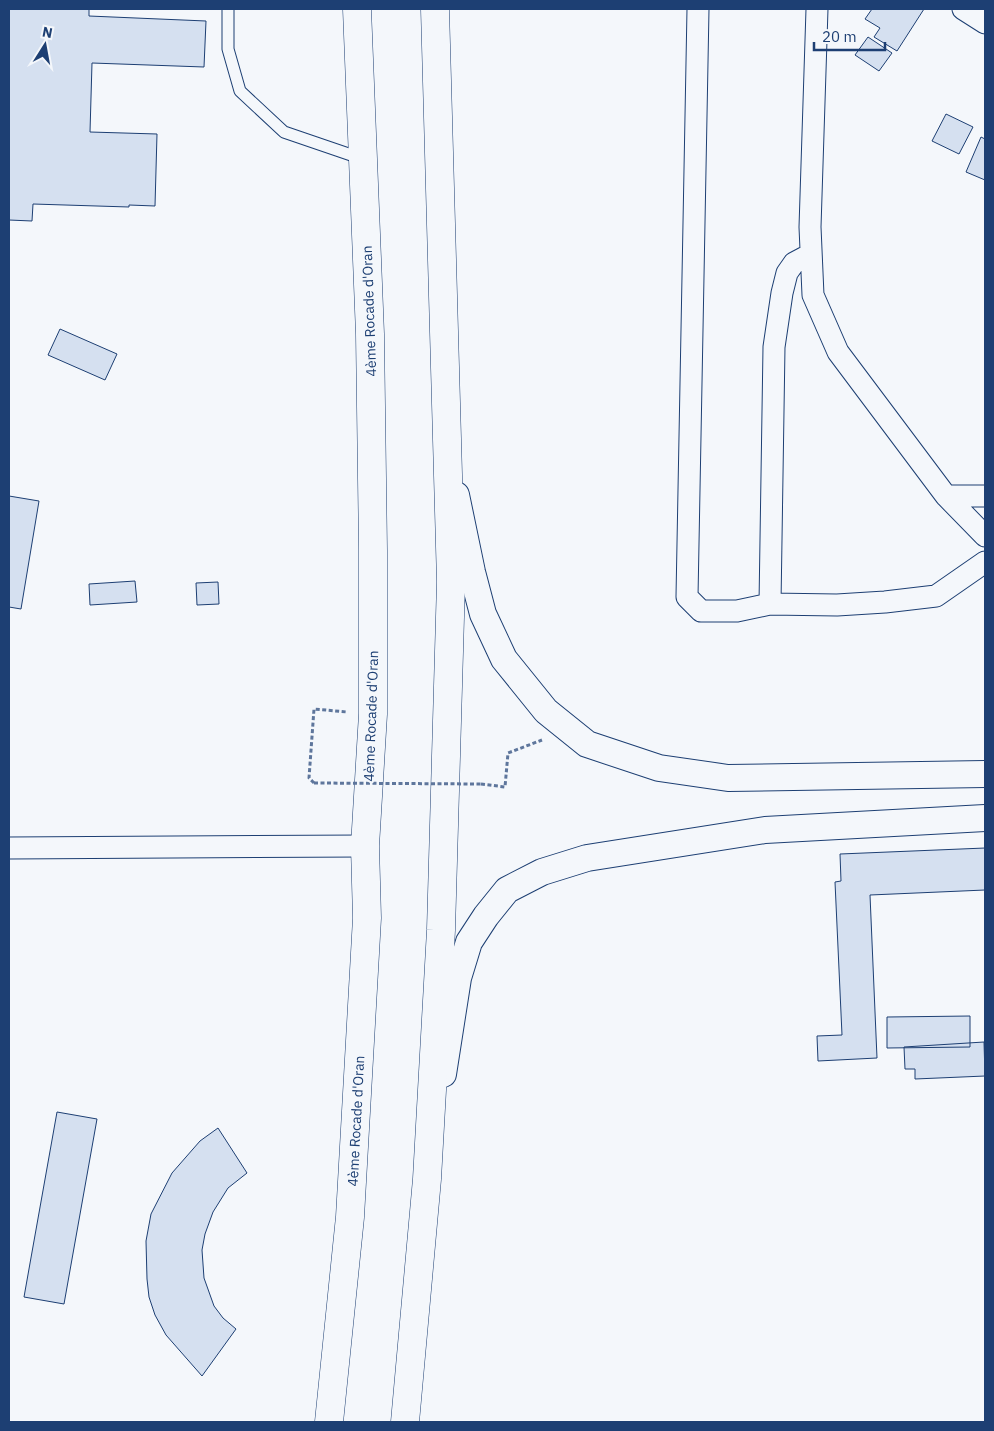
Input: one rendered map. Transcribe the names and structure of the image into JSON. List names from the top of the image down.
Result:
{
  "streets": {
    "highway": ["4ème Rocade d'Oran"]
  },
  "scale_bar": "20 m",
  "north": "top"
}
